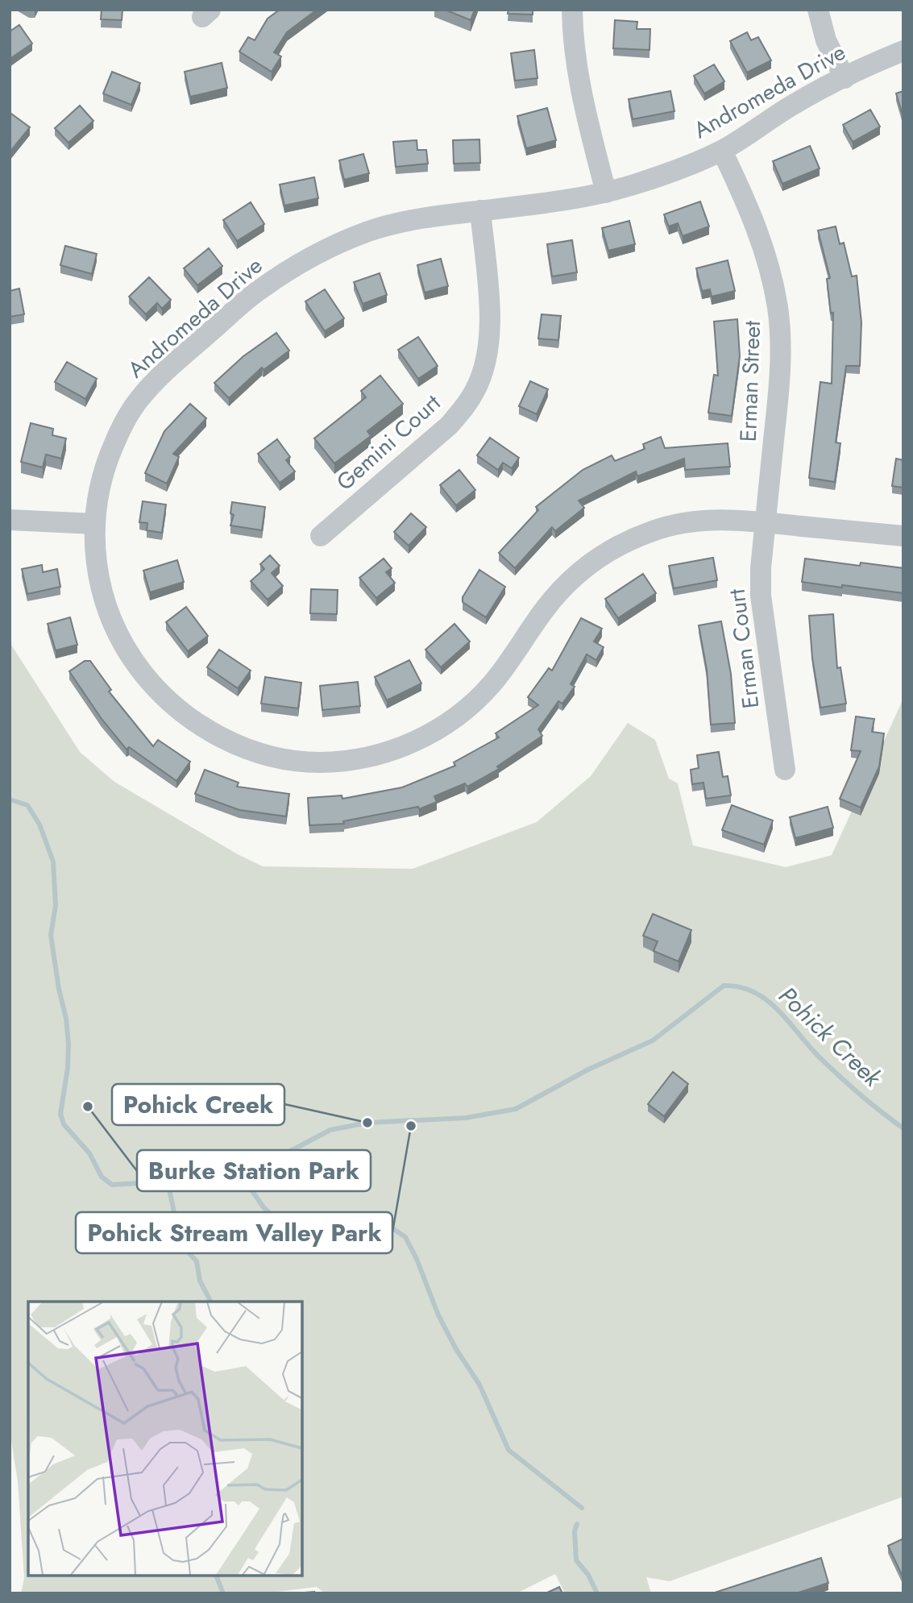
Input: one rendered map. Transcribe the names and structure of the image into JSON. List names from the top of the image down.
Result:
{
  "streets": {
    "street": [
      "Andromeda Drive",
      "Erman Street",
      "Gemini Court",
      "Erman Court"
    ]
  },
  "crossings": [
    ["Andromeda Drive", "Erman Street"],
    ["Andromeda Drive", "Gemini Court"],
    ["Andromeda Drive", "Erman Court"],
    ["Erman Street", "Erman Court"]
  ],
  "water": ["Pohick Creek"],
  "places": ["Burke Station Park", "Pohick Creek", "Pohick Stream Valley Park"]
}
